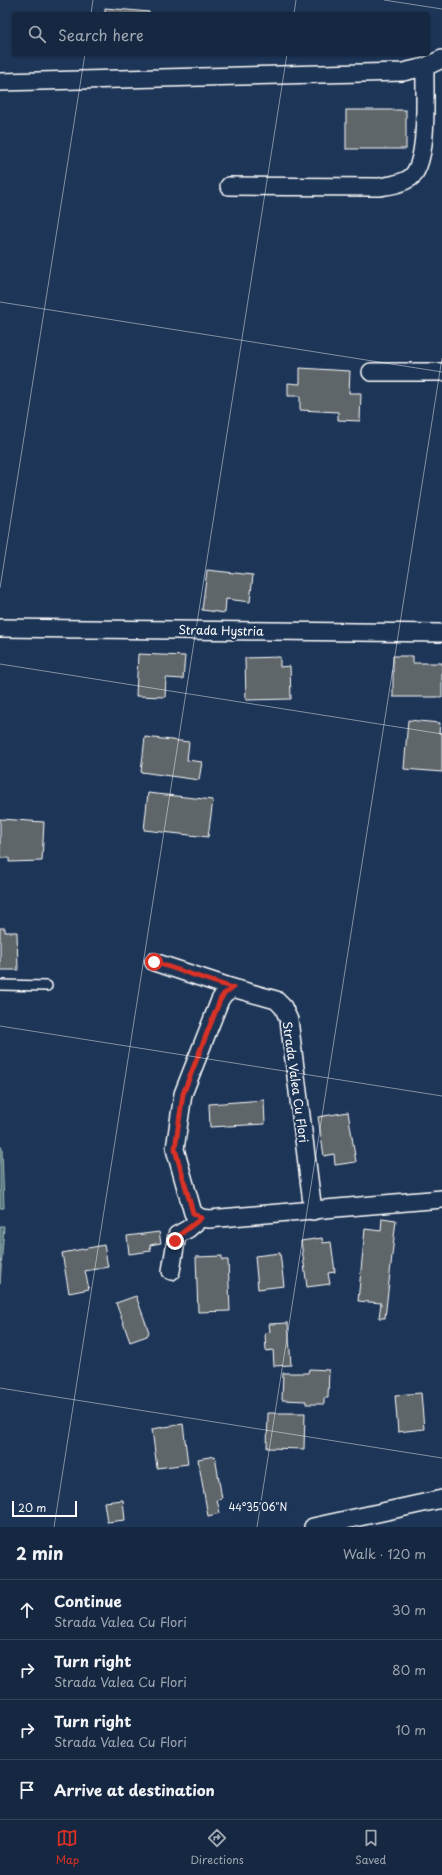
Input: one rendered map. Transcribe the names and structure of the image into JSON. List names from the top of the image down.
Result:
{
  "streets": {
    "street": ["Strada Hystria", "Strada Valea Cu Flori"]
  },
  "scale_bar": "20 m",
  "page": {
    "search": "Search here",
    "scale": "20 m",
    "heading": ["2 min", "Walk · 120 m"],
    "list": [
      ["Continue", "Strada Valea Cu Flori", "30 m"],
      ["Turn right", "Strada Valea Cu Flori", "80 m"],
      ["Turn right", "Strada Valea Cu Flori", "10 m"],
      "Arrive at destination"
    ],
    "nav": ["Map", "Directions", "Saved"]
  },
  "coordinates": ["44°35'06\"N"]
}
